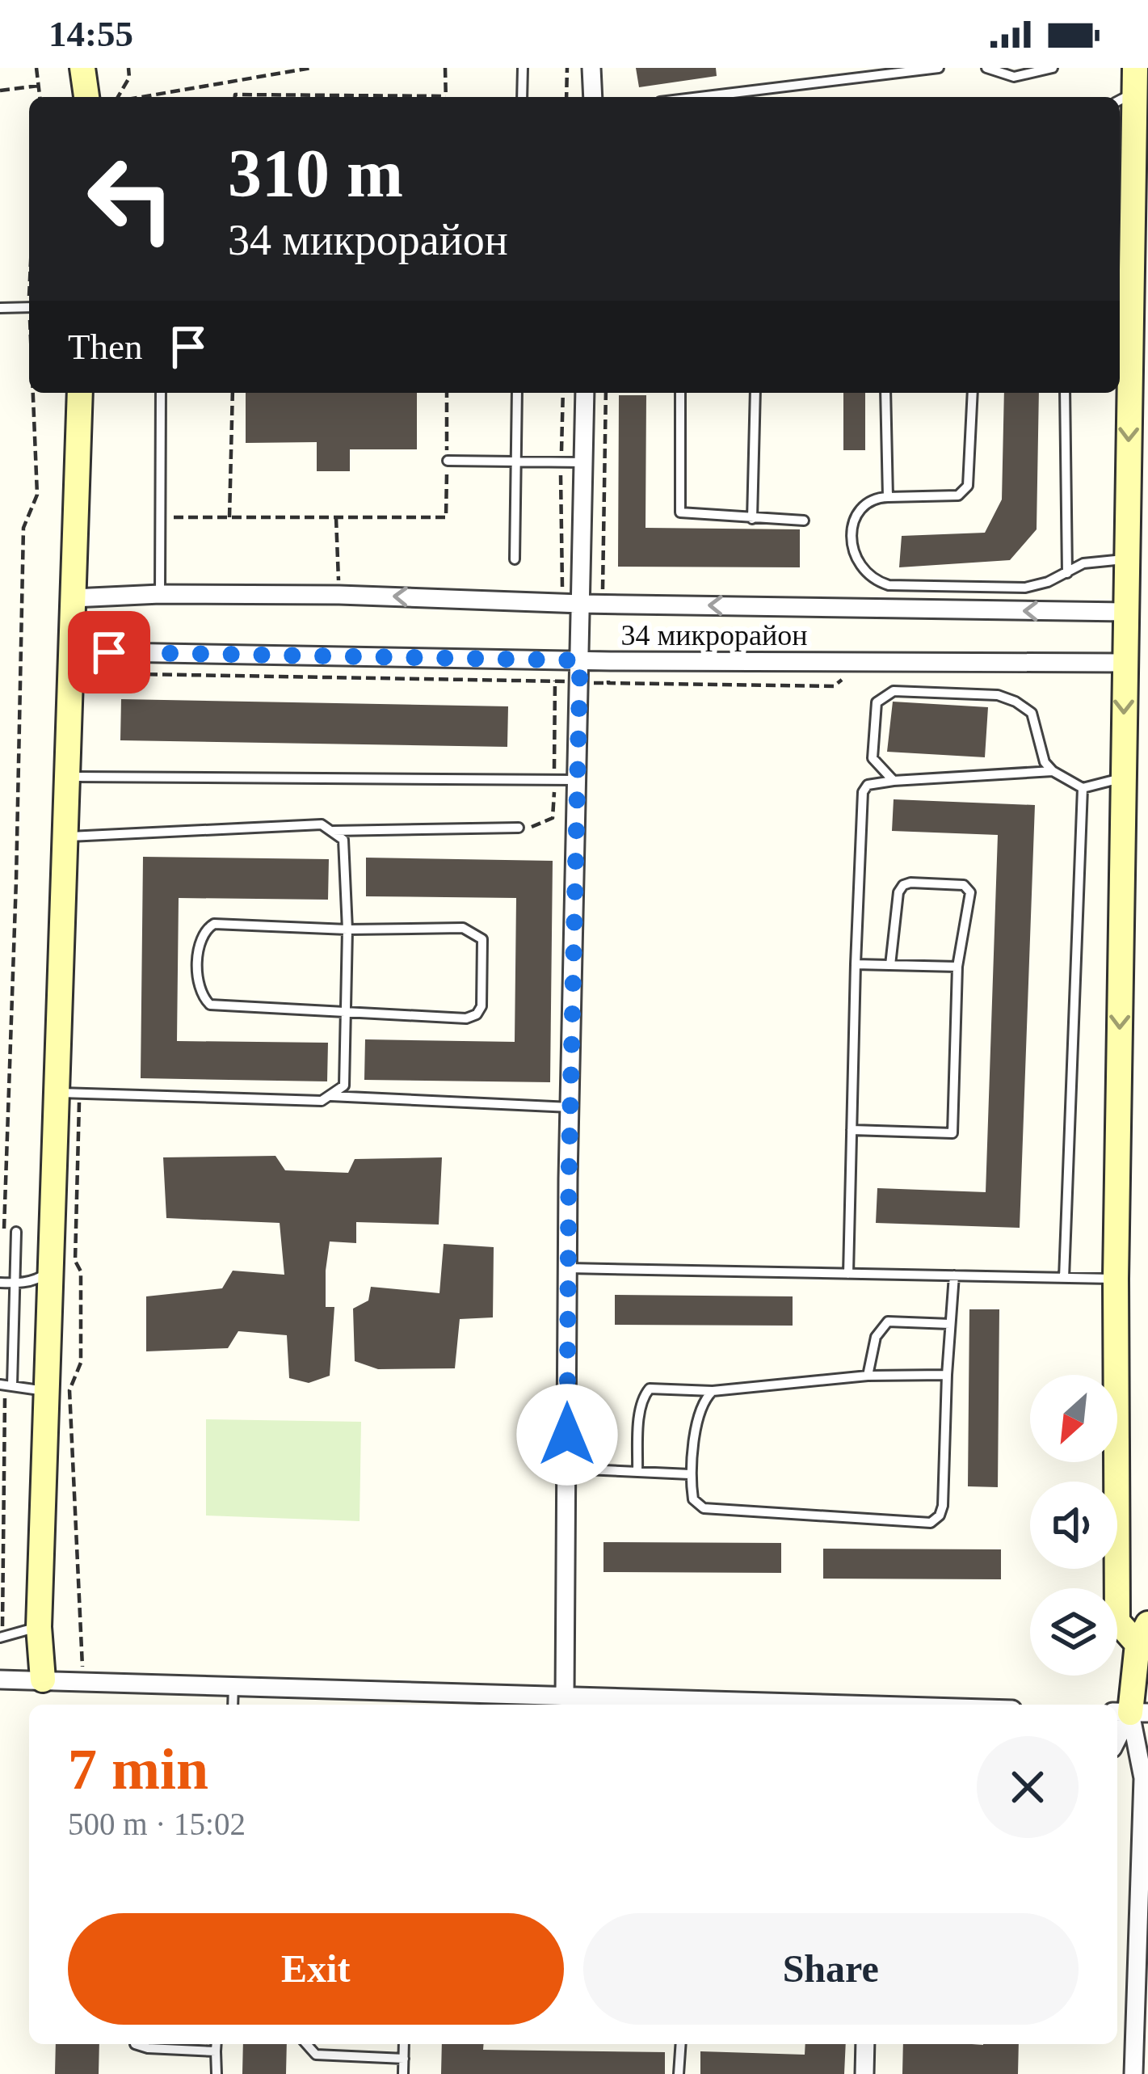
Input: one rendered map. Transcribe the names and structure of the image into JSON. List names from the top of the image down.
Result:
{
  "streets": {
    "street": ["34 микрорайон"]
  },
  "north": "bottom left",
  "page": {
    "status": "14:55",
    "turn": ["310 m", "34 микрорайон"],
    "then": "Then",
    "heading": ["7 min", "500 m · 15:02"],
    "buttons": ["Exit", "Share"]
  }
}
